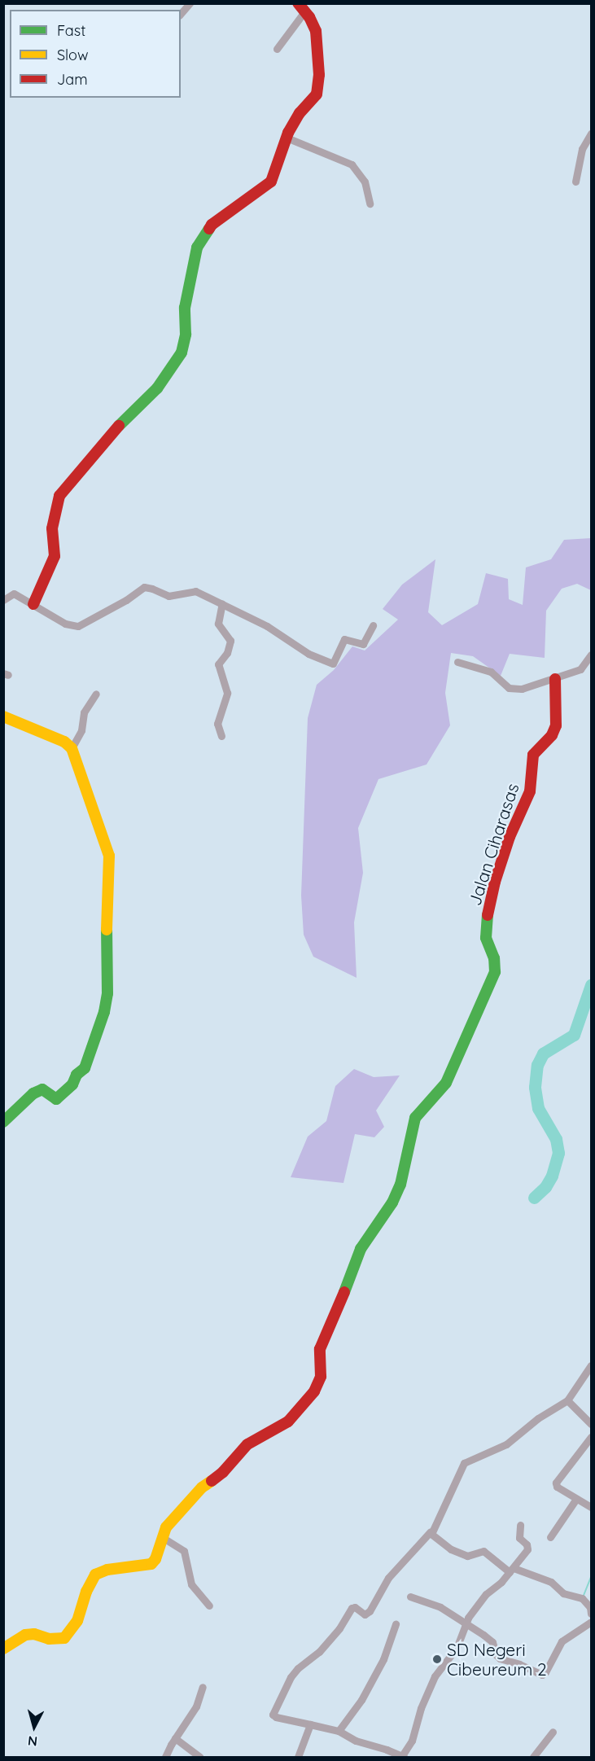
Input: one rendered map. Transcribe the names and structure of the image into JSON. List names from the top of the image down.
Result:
{
  "streets": {
    "street": ["Jalan Ciharasas"]
  },
  "places": ["SD Negeri Cibeureum 2"],
  "legend": ["Fast", "Slow", "Jam"],
  "north": "bottom"
}
